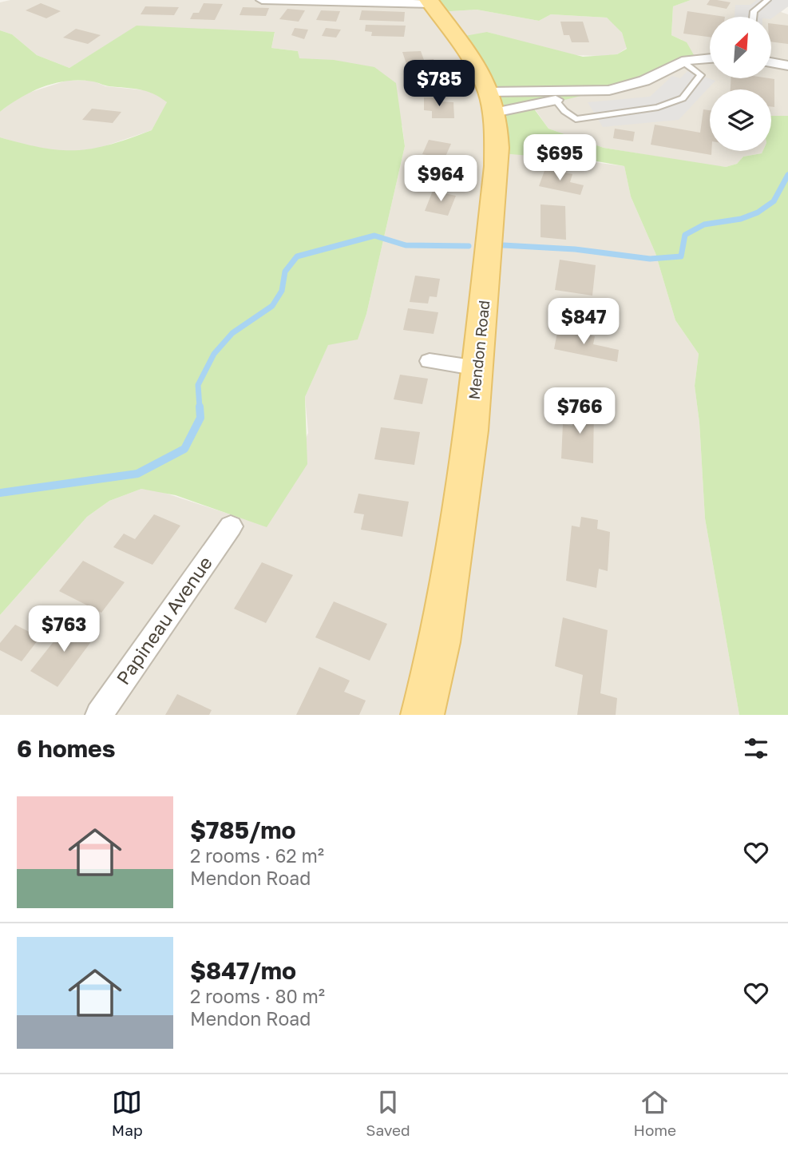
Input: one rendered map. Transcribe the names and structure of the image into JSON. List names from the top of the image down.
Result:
{
  "streets": {
    "main road": ["Mendon Road"],
    "street": ["Papineau Avenue"]
  },
  "north": "top right",
  "page": {
    "price": [
      "$785",
      "$695",
      "$964",
      "$847",
      "$766",
      "$763"
    ],
    "heading": "6 homes",
    "list": [
      {
        "name": "$785/mo",
        "note": "2 rooms · 62 m² · Mendon Road"
      },
      {
        "name": "$847/mo",
        "note": "2 rooms · 80 m² · Mendon Road"
      }
    ],
    "tabs": ["Map", "Saved", "Home"]
  }
}
